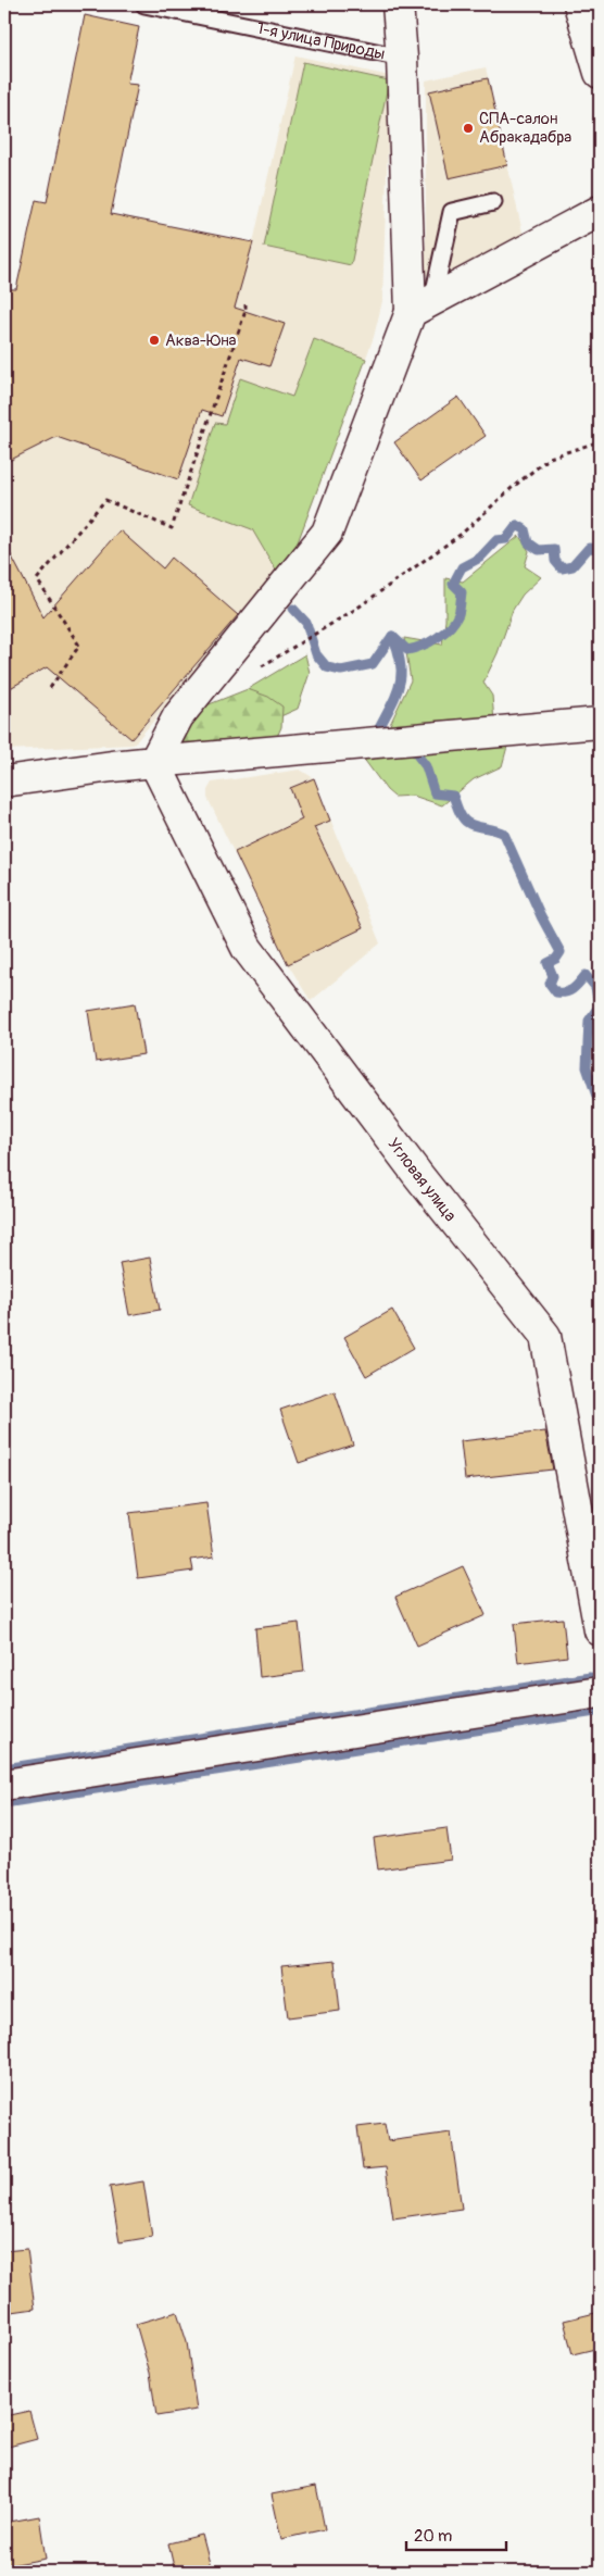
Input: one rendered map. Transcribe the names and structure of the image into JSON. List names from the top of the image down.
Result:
{
  "streets": {
    "street": ["Угловая улица"],
    "lane": ["1-я улица Природы"]
  },
  "places": ["СПА-салон Абракадабра", "Аква-Юна"],
  "scale_bar": "20 m"
}
